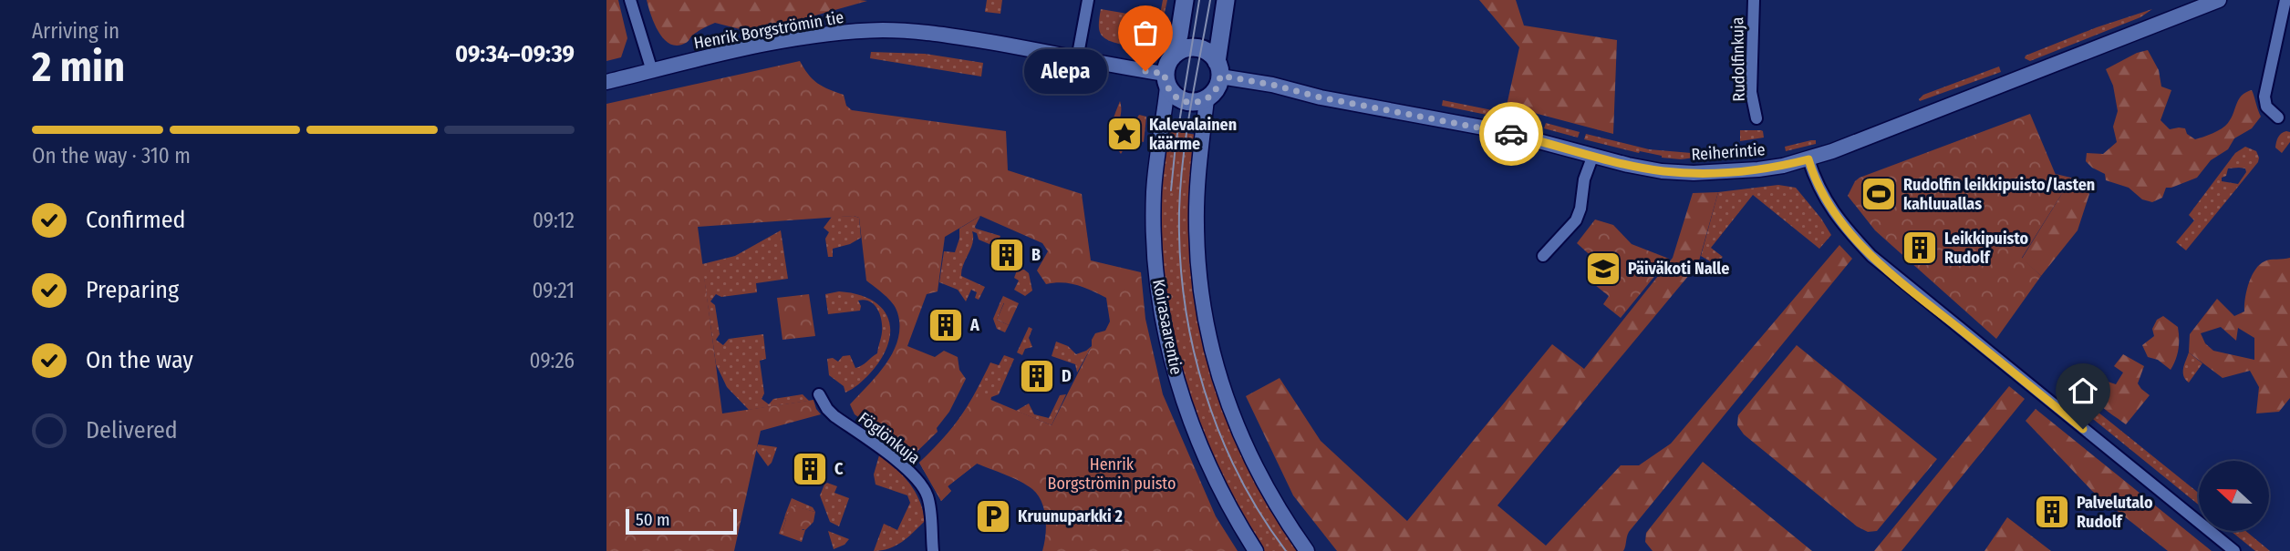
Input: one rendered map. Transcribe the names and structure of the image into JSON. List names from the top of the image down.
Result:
{
  "streets": {
    "street": [
      "Henrik Borgströmin tie",
      "Rudolfinkuja",
      "Reiherintie",
      "Koirasaarentie",
      "Föglönkuja"
    ]
  },
  "crossings": [
    ["Henrik Borgströmin tie", "Reiherintie"],
    ["Henrik Borgströmin tie", "Koirasaarentie"],
    ["Reiherintie", "Koirasaarentie"]
  ],
  "parks": ["Henrik Borgströmin puisto"],
  "places": {
    "other": ["Alepa"],
    "place": ["Kalevalainen käärme"],
    "sports": ["Rudolfin leikkipuisto/lasten kahluuallas"],
    "building": [
      "Leikkipuisto Rudolf",
      "B",
      "A",
      "D",
      "C",
      "Palvelutalo Rudolf"
    ],
    "school or university": ["Päiväkoti Nalle"],
    "parking": ["Kruunuparkki 2"]
  },
  "scale_bar": "50 m",
  "north": "left",
  "page": {
    "heading": ["2 min", "Arriving in", "09:34–09:39"],
    "bubble": "Alepa",
    "bar": "On the way · 310 m",
    "list": [
      ["Confirmed", "09:12"],
      ["Preparing", "09:21"],
      ["On the way", "09:26"],
      "Delivered"
    ],
    "scale": "50 m"
  }
}
